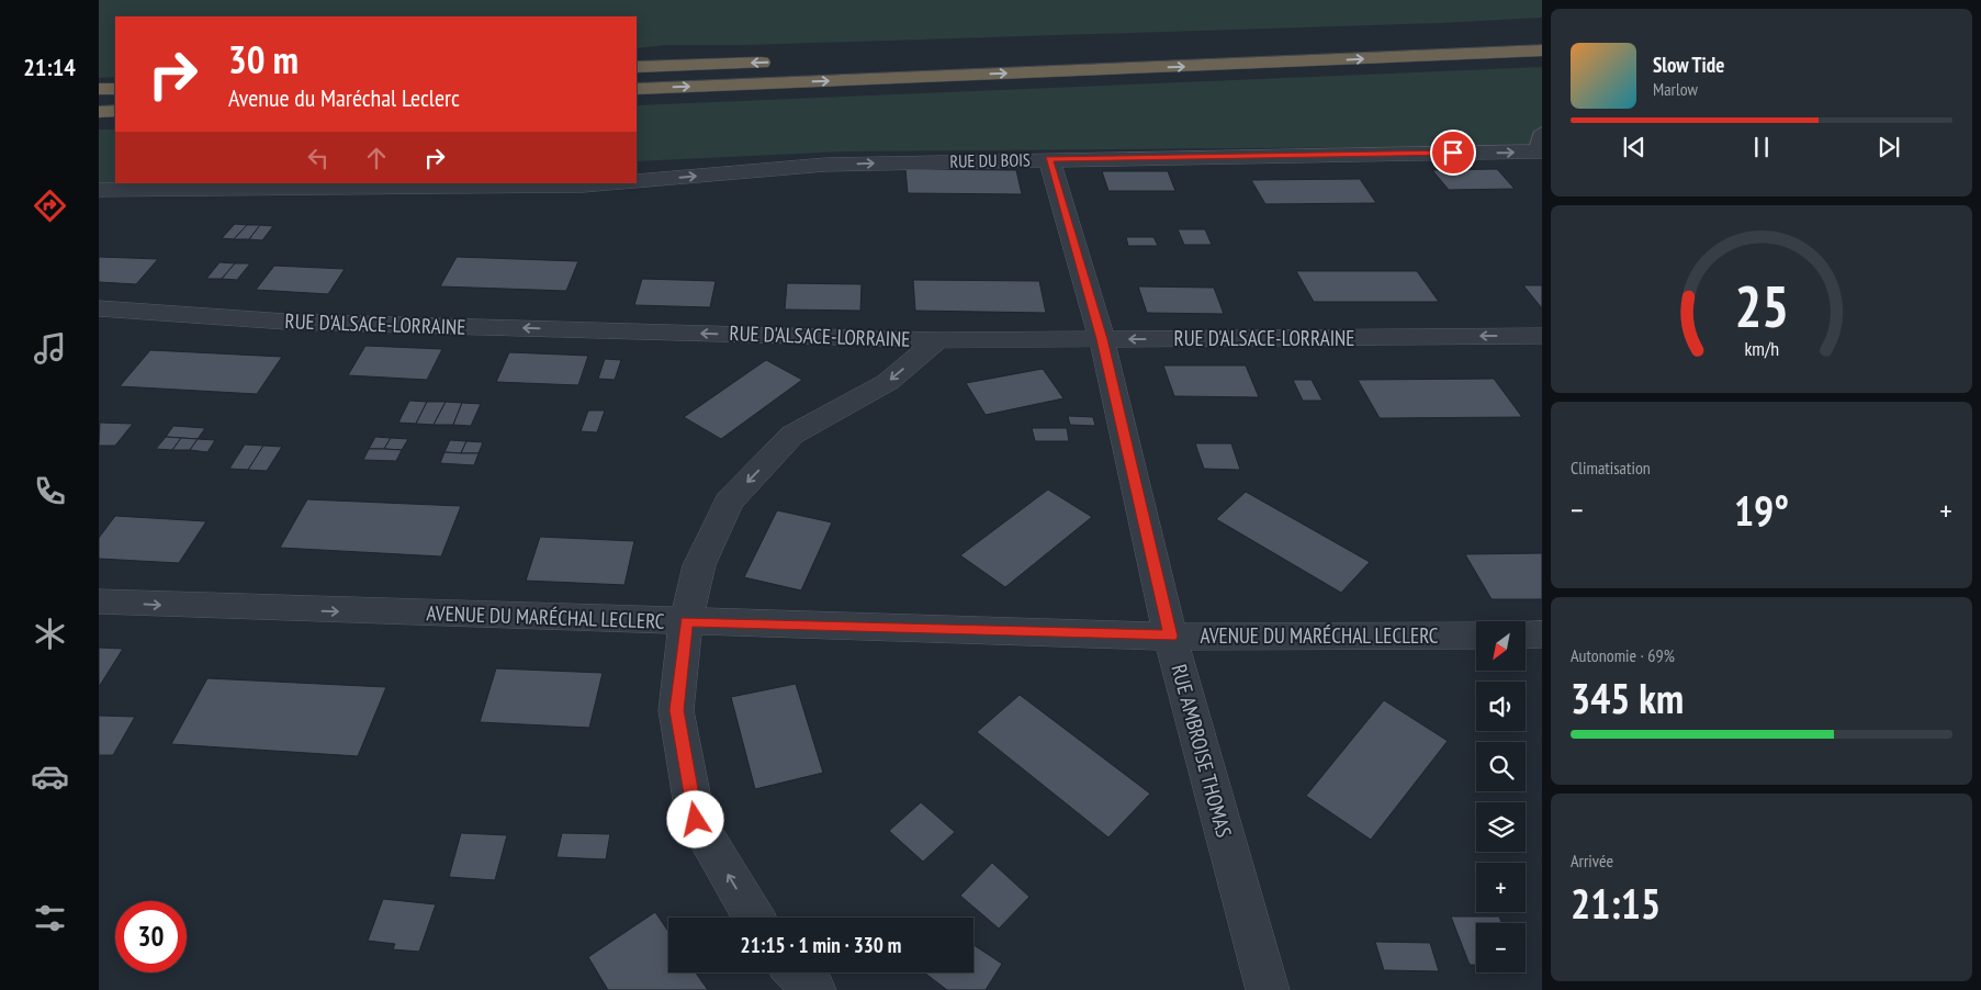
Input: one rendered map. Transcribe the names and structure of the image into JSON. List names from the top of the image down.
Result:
{
  "streets": {
    "street": [
      "RUE DU BOIS",
      "RUE D'ALSACE-LORRAINE",
      "AVENUE DU MARÉCHAL LECLERC",
      "RUE AMBROISE THOMAS"
    ]
  },
  "crossings": [
    ["RUE DU BOIS", "RUE AMBROISE THOMAS"],
    ["RUE D'ALSACE-LORRAINE", "RUE AMBROISE THOMAS"],
    ["AVENUE DU MARÉCHAL LECLERC", "RUE AMBROISE THOMAS"]
  ],
  "one_way": ["RUE DU BOIS", "AVENUE DU MARÉCHAL LECLERC"],
  "north": "bottom left",
  "page": {
    "tabs": "21:14",
    "turn": ["30 m", "Avenue du Maréchal Leclerc"],
    "song": ["Slow Tide", "Marlow"],
    "tile": [
      "Climatisation",
      ["Autonomie · 69%", "345 km"],
      ["Arrivée", "21:15"]
    ],
    "heat": ["−", "19°", "+"],
    "map_buttons": ["+", "−"],
    "limit": "30",
    "trip": "21:15 · 1 min · 330 m",
    "gauge": ["25", "km/h"]
  }
}
